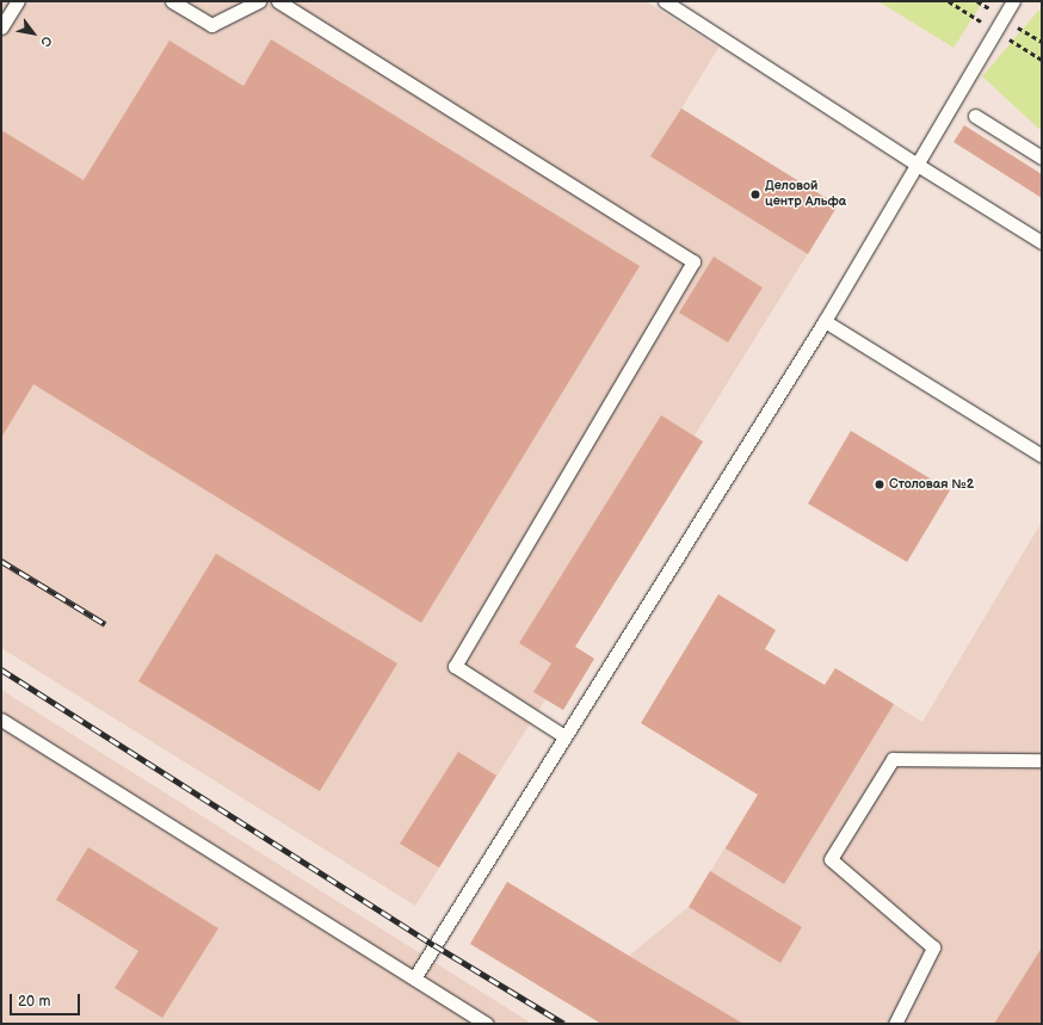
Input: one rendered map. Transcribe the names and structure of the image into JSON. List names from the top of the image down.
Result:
{
  "places": ["Деловой центр Альфа", "Столовая №2"],
  "scale_bar": "20 m",
  "north": "bottom right"
}
